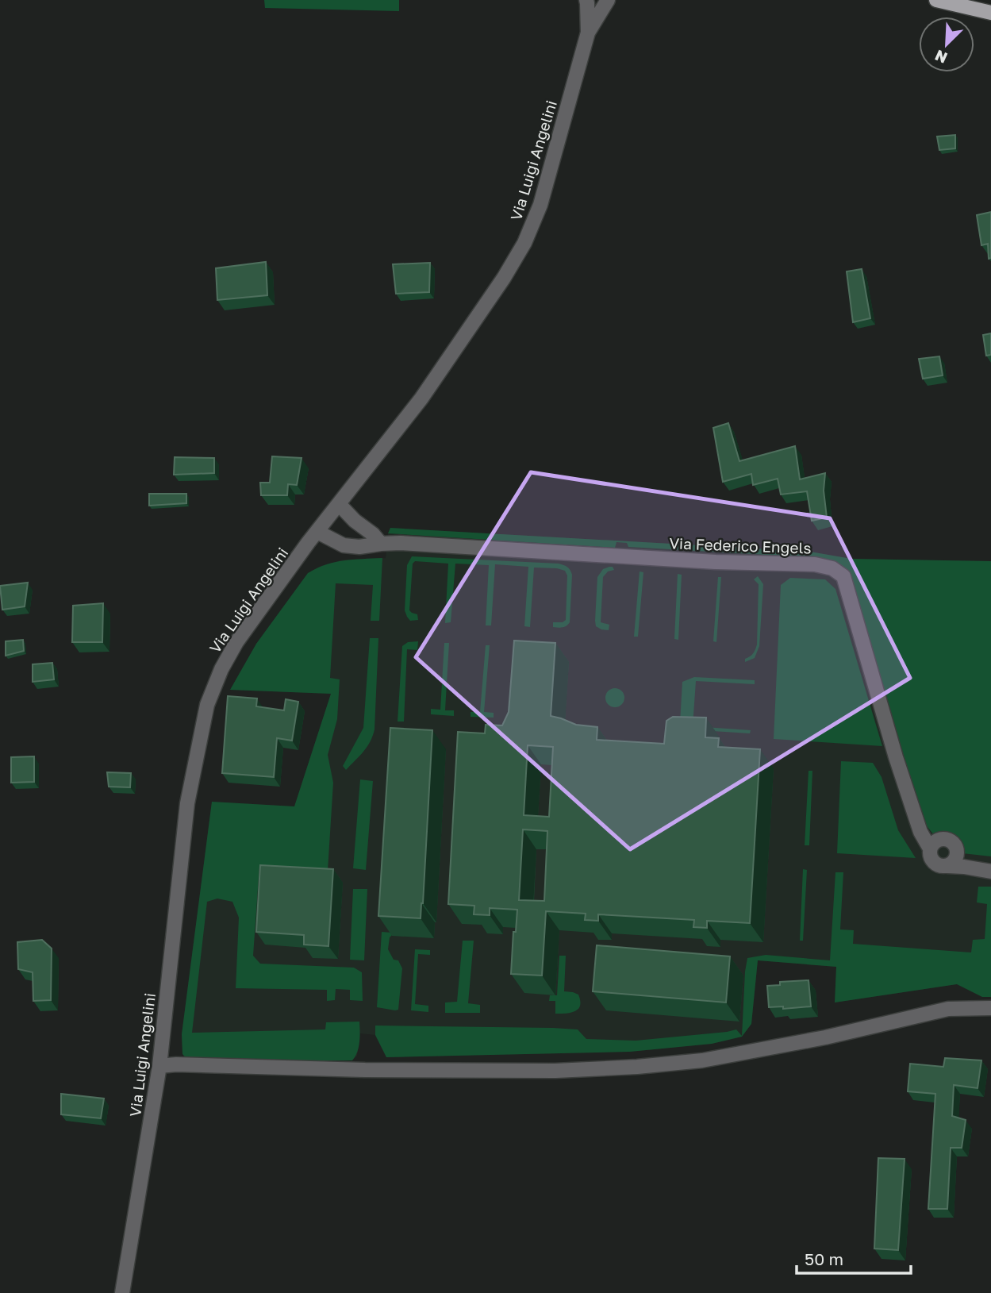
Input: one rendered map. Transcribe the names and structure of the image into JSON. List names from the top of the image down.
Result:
{
  "streets": {
    "street": ["Via Luigi Angelini", "Via Federico Engels"]
  },
  "crossings": [
    ["Via Luigi Angelini", "Via Federico Engels"]
  ],
  "scale_bar": "50 m",
  "north": "bottom left"
}
